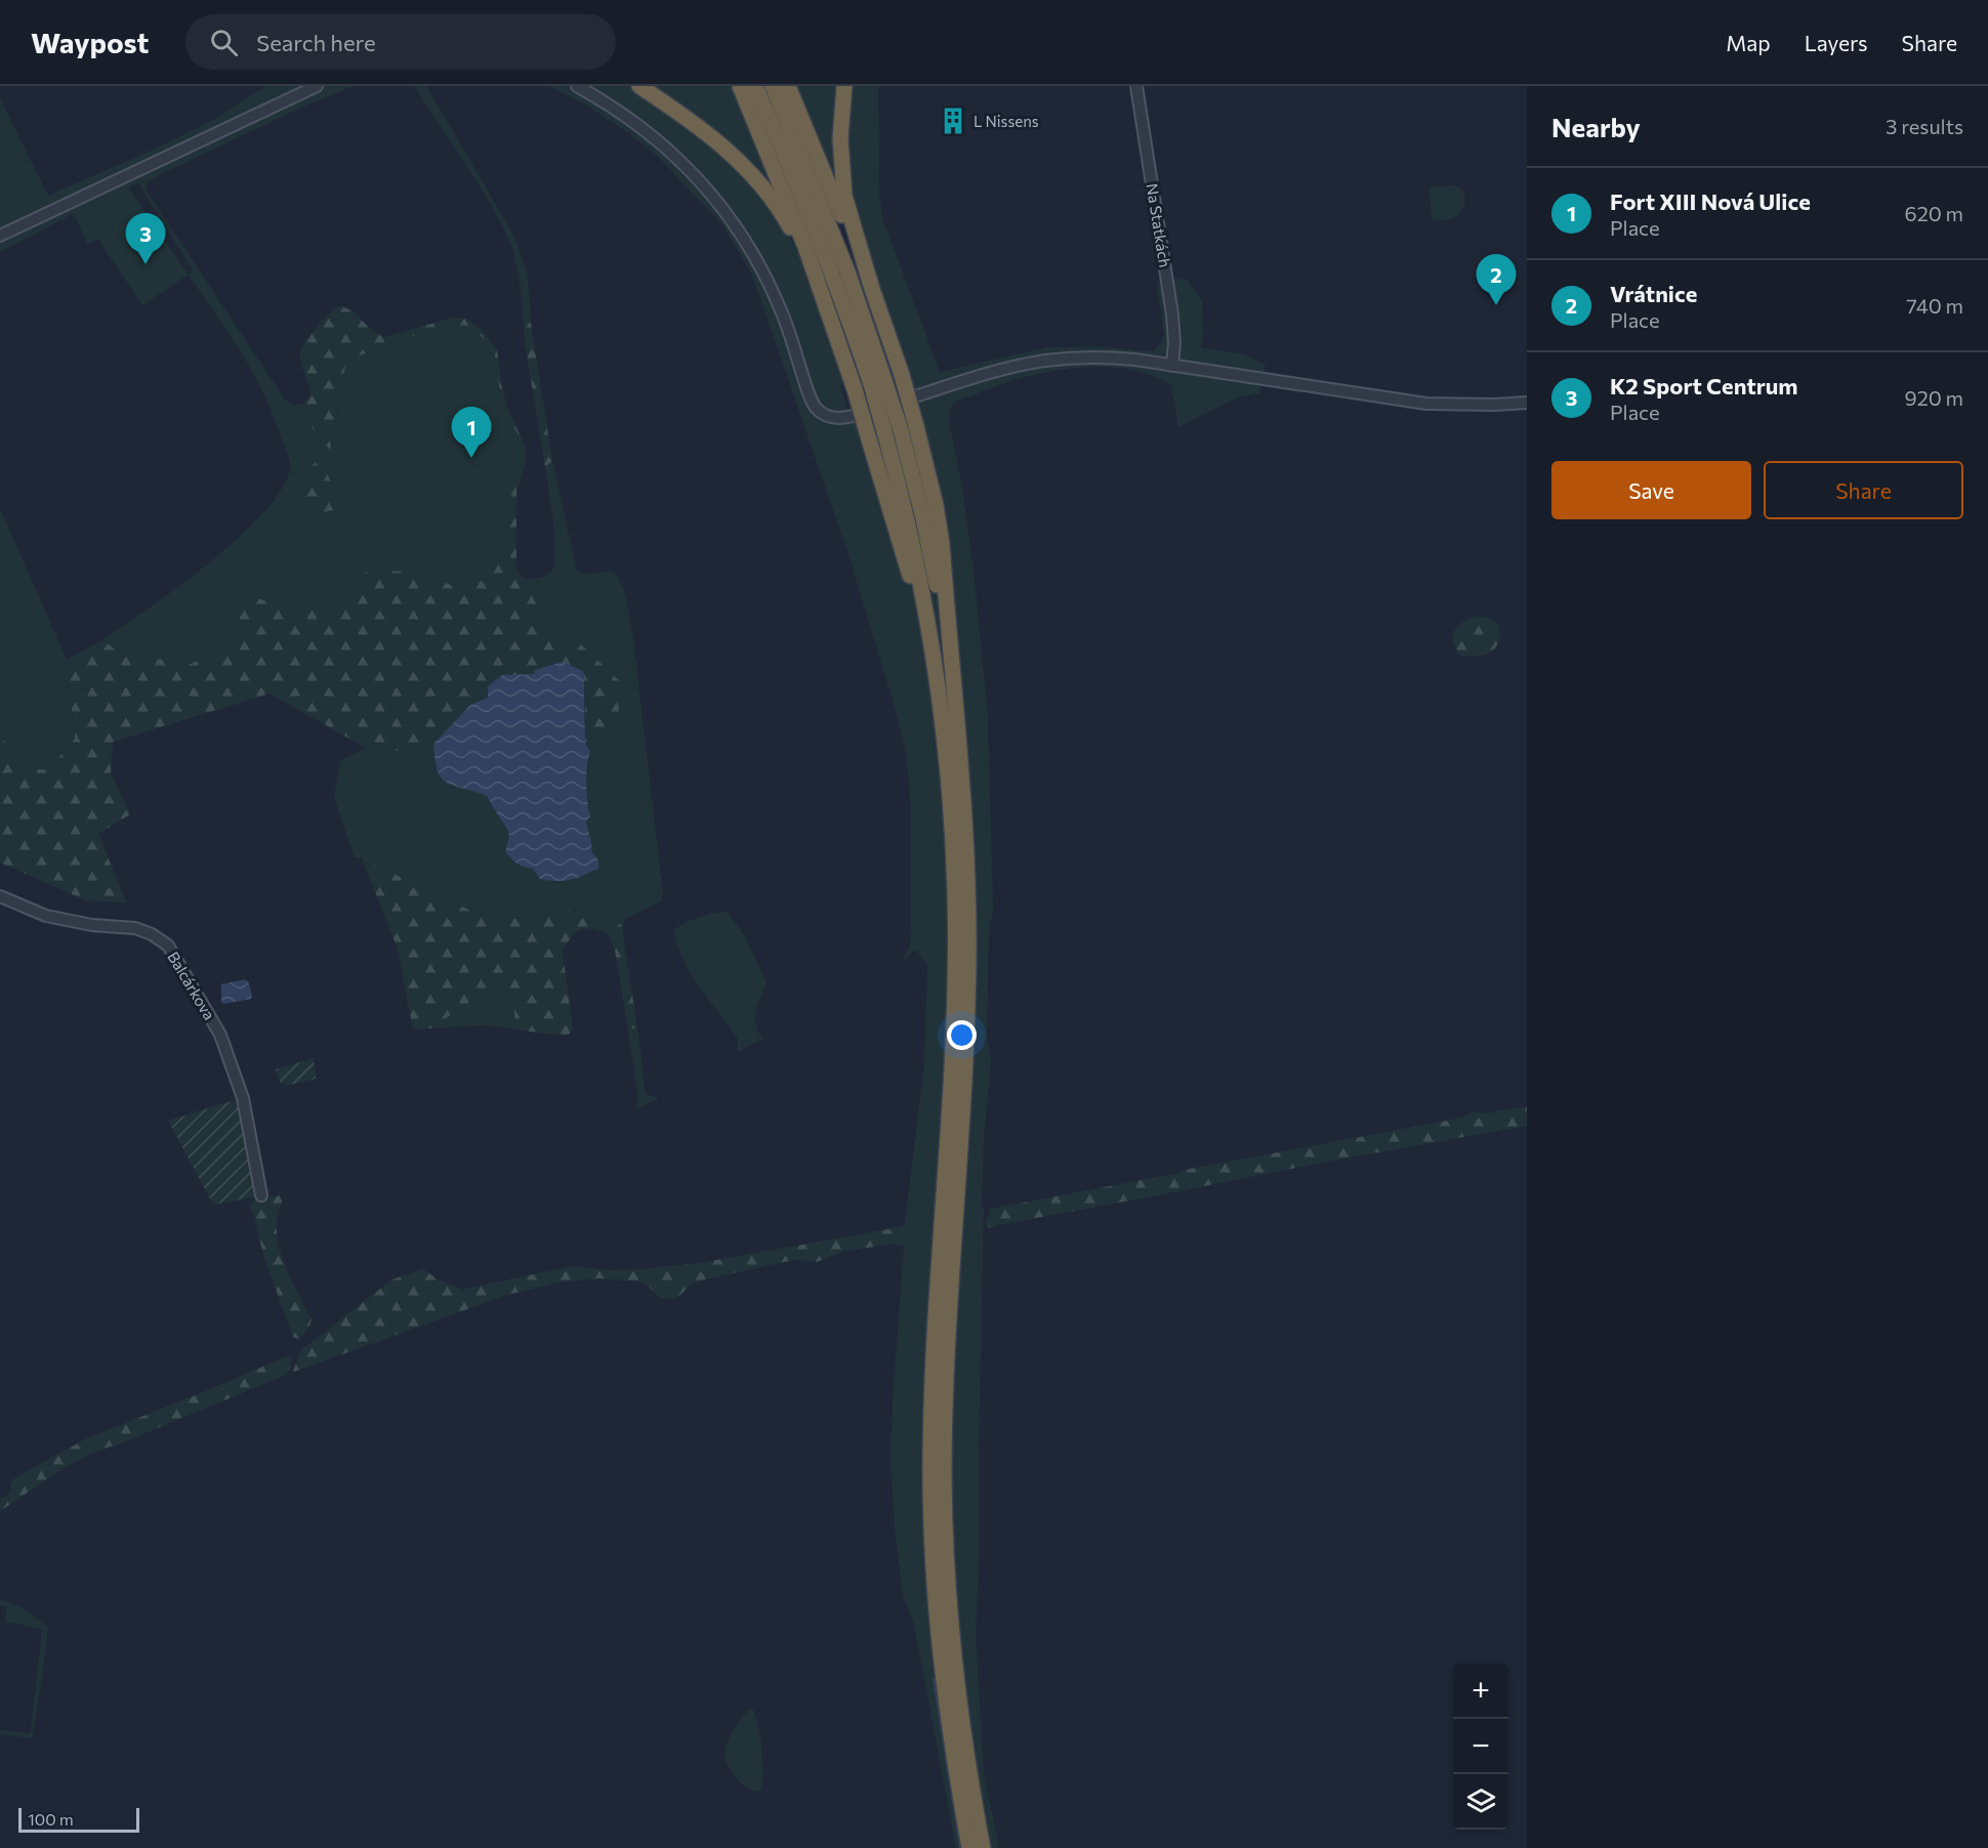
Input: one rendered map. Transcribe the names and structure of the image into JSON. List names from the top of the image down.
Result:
{
  "streets": {
    "street": ["Na Statkách", "Balcárkova"]
  },
  "places": {
    "building": ["L Nissens"]
  },
  "scale_bar": "100 m",
  "page": {
    "header": "Waypost",
    "search": "Search here",
    "nav": ["Map", "Layers", "Share"],
    "heading": ["Nearby", "3 results"],
    "list": [
      {
        "mark": "1",
        "name": "Fort XIII Nová Ulice",
        "note": "Place",
        "value": "620 m"
      },
      {
        "mark": "2",
        "name": "Vrátnice",
        "note": "Place",
        "value": "740 m"
      },
      {
        "mark": "3",
        "name": "K2 Sport Centrum",
        "note": "Place",
        "value": "920 m"
      }
    ],
    "pins": ["3", "2", "1"],
    "buttons": ["Save", "Share"],
    "map_buttons": ["+", "−"],
    "scale": "100 m"
  }
}
